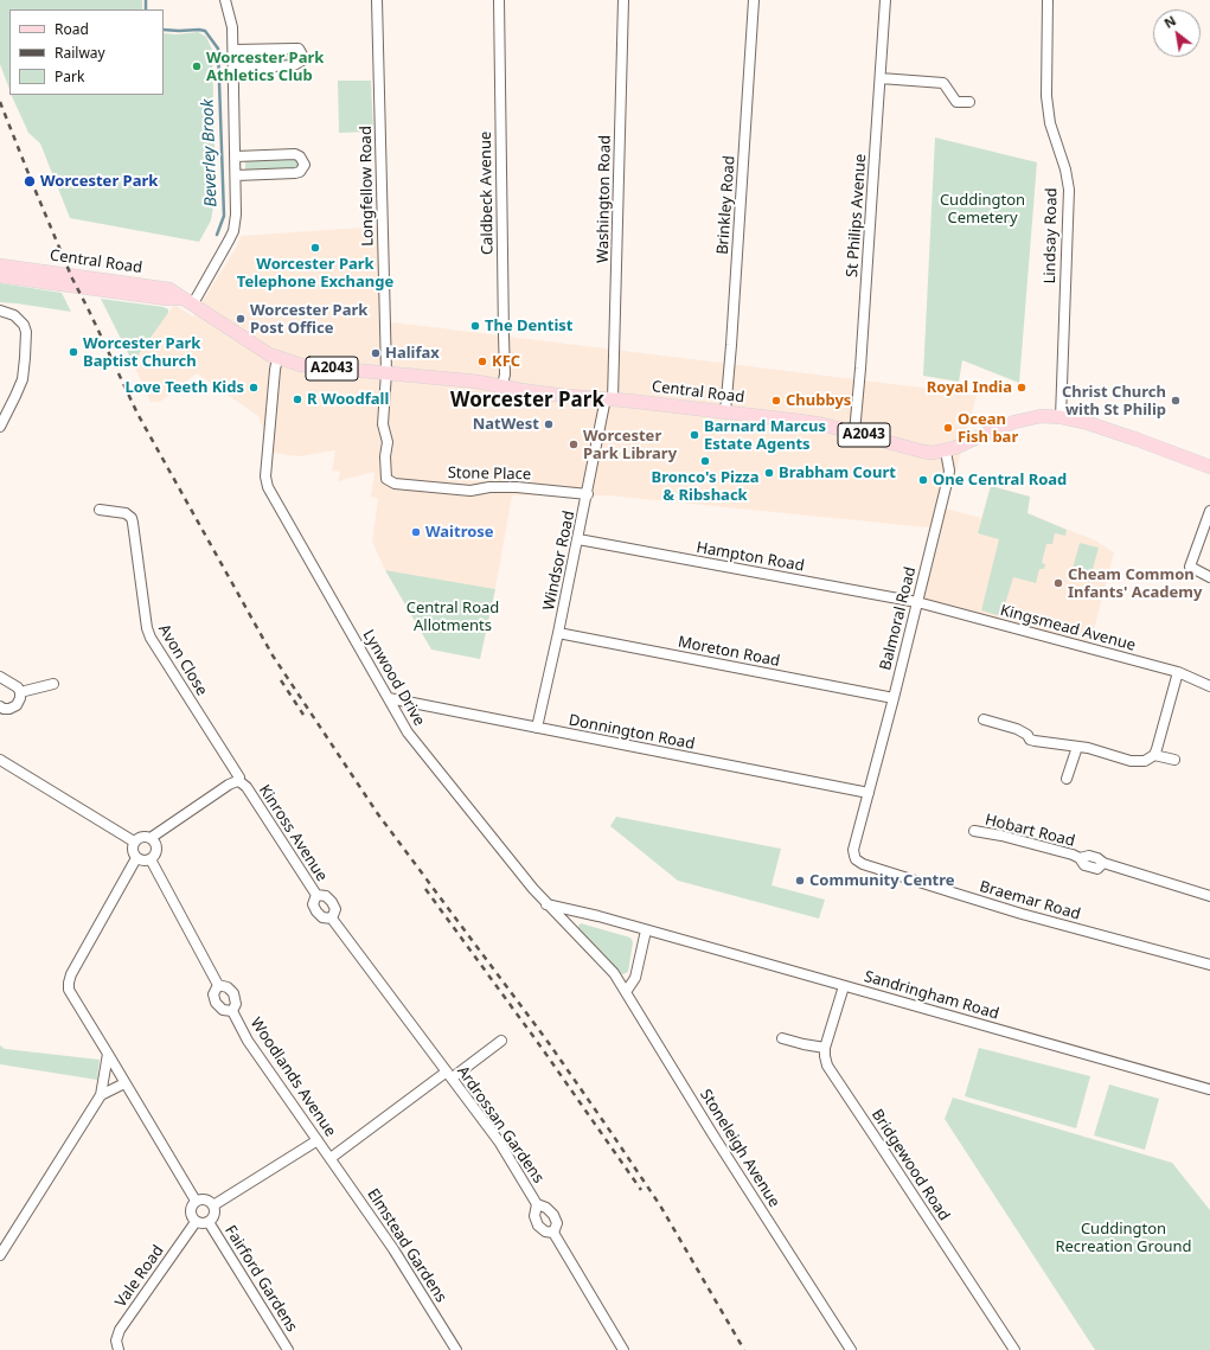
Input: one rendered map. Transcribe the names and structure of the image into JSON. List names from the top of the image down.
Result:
{
  "streets": {
    "main road": ["Central Road", "A2043"],
    "street": [
      "Longfellow Road",
      "Caldbeck Avenue",
      "Washington Road",
      "Brinkley Road",
      "St Philips Avenue",
      "Lindsay Road",
      "Stone Place",
      "Hampton Road",
      "Windsor Road",
      "Balmoral Road",
      "Kingsmead Avenue",
      "Moreton Road",
      "Avon Close",
      "Lynwood Drive",
      "Donnington Road",
      "Hobart Road",
      "Kinross Avenue",
      "Braemar Road",
      "Sandringham Road",
      "Woodlands Avenue",
      "Ardrossan Gardens",
      "Stoneleigh Avenue",
      "Bridgewood Road",
      "Elmstead Gardens",
      "Vale Road",
      "Fairford Gardens"
    ]
  },
  "crossings": [
    ["Longfellow Road", "Central Road"],
    ["Longfellow Road", "Stone Place"],
    ["Caldbeck Avenue", "Central Road"],
    ["Washington Road", "Central Road"],
    ["Washington Road", "Windsor Road"],
    ["Brinkley Road", "Central Road"],
    ["St Philips Avenue", "Central Road"],
    ["Lindsay Road", "Central Road"],
    ["Central Road", "Stone Place"],
    ["Central Road", "Windsor Road"],
    ["Central Road", "Balmoral Road"],
    ["Central Road", "Lynwood Drive"],
    ["Stone Place", "Windsor Road"],
    ["Hampton Road", "Windsor Road"],
    ["Hampton Road", "Balmoral Road"],
    ["Hampton Road", "Kingsmead Avenue"],
    ["Windsor Road", "Moreton Road"],
    ["Windsor Road", "Donnington Road"],
    ["Balmoral Road", "Kingsmead Avenue"],
    ["Balmoral Road", "Moreton Road"],
    ["Balmoral Road", "Donnington Road"],
    ["Balmoral Road", "Braemar Road"],
    ["Avon Close", "Kinross Avenue"],
    ["Lynwood Drive", "Donnington Road"],
    ["Lynwood Drive", "Sandringham Road"],
    ["Lynwood Drive", "Stoneleigh Avenue"],
    ["Donnington Road", "Braemar Road"],
    ["Kinross Avenue", "Woodlands Avenue"],
    ["Kinross Avenue", "Ardrossan Gardens"],
    ["Woodlands Avenue", "Elmstead Gardens"],
    ["Vale Road", "Fairford Gardens"]
  ],
  "districts": ["Worcester Park"],
  "water": ["Beverley Brook"],
  "parks": ["Cuddington Cemetery", "Central Road Allotments", "Cuddington Recreation Ground"],
  "places": [
    "Worcester Park Athletics Club",
    "Worcester Park",
    "Worcester Park Telephone Exchange",
    "Worcester Park Post Office",
    "The Dentist",
    "Worcester Park Baptist Church",
    "Halifax",
    "KFC",
    "Love Teeth Kids",
    "Royal India",
    "R Woodfall",
    "Chubbys",
    "Christ Church with St Philip",
    "NatWest",
    "Ocean Fish bar",
    "Barnard Marcus Estate Agents",
    "Worcester Park Library",
    "Bronco's Pizza & Ribshack",
    "Brabham Court",
    "One Central Road",
    "Waitrose",
    "Cheam Common Infants' Academy",
    "Community Centre"
  ],
  "legend": ["Road", "Railway", "Park"],
  "north": "top left"
}
